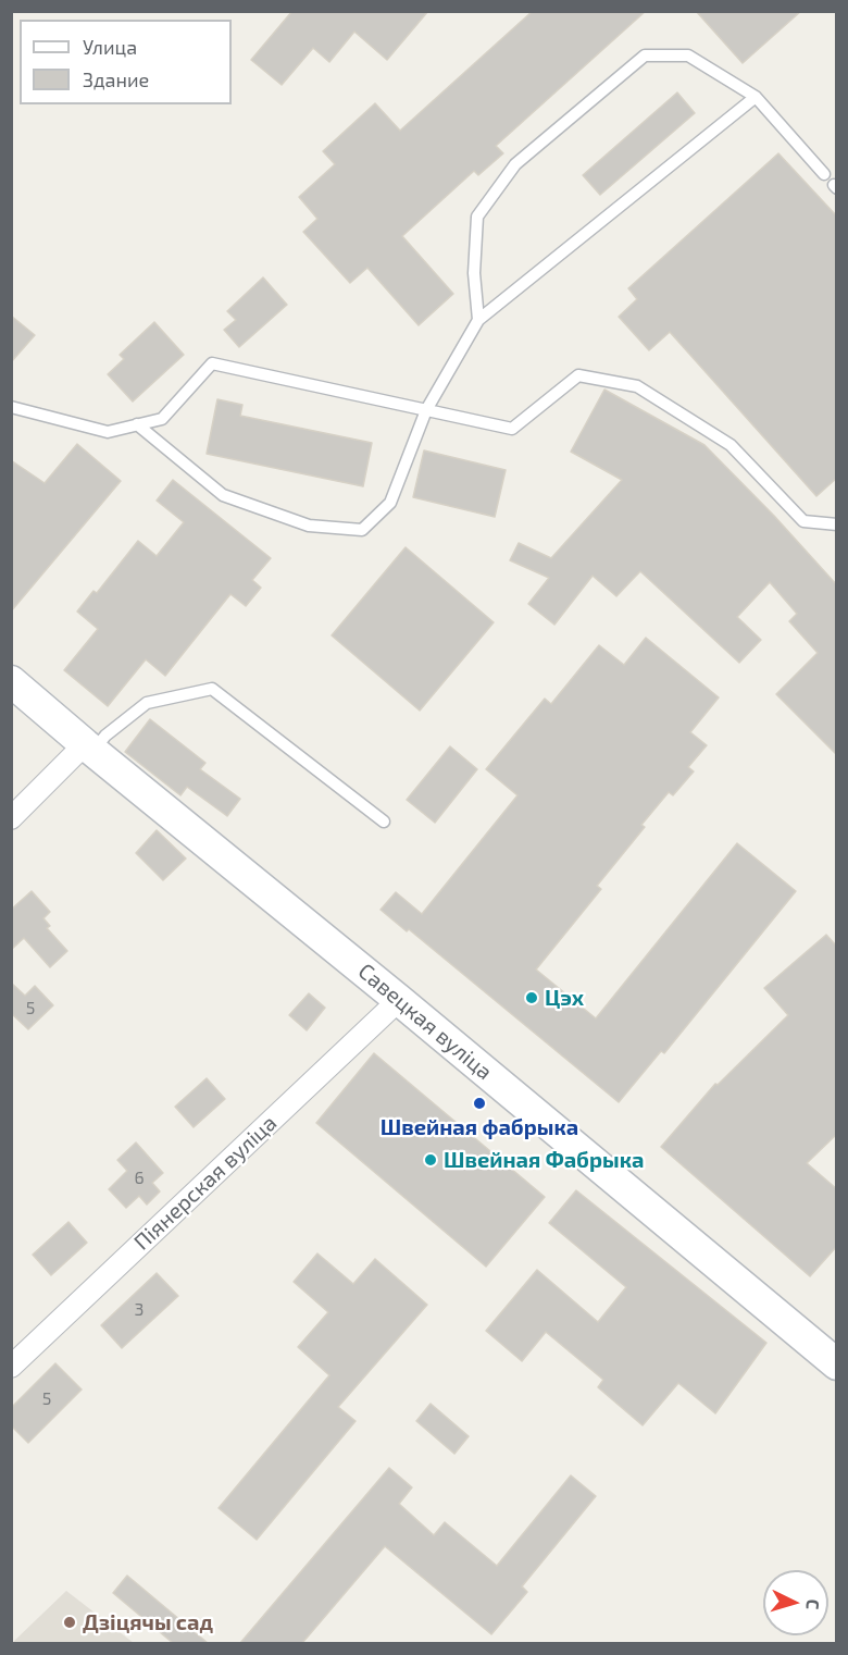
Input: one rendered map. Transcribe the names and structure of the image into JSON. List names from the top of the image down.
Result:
{
  "streets": {
    "street": ["Савецкая вуліца", "Піянерская вуліца"]
  },
  "crossings": [
    ["Савецкая вуліца", "Піянерская вуліца"]
  ],
  "places": [
    "Цэх",
    "Швейная фабрыка",
    "Швейная Фабрыка",
    "Дзіцячы сад"
  ],
  "house_numbers": [
    "5",
    "6",
    "3",
    "5"
  ],
  "legend": ["Улица", "Здание"],
  "north": "right"
}
